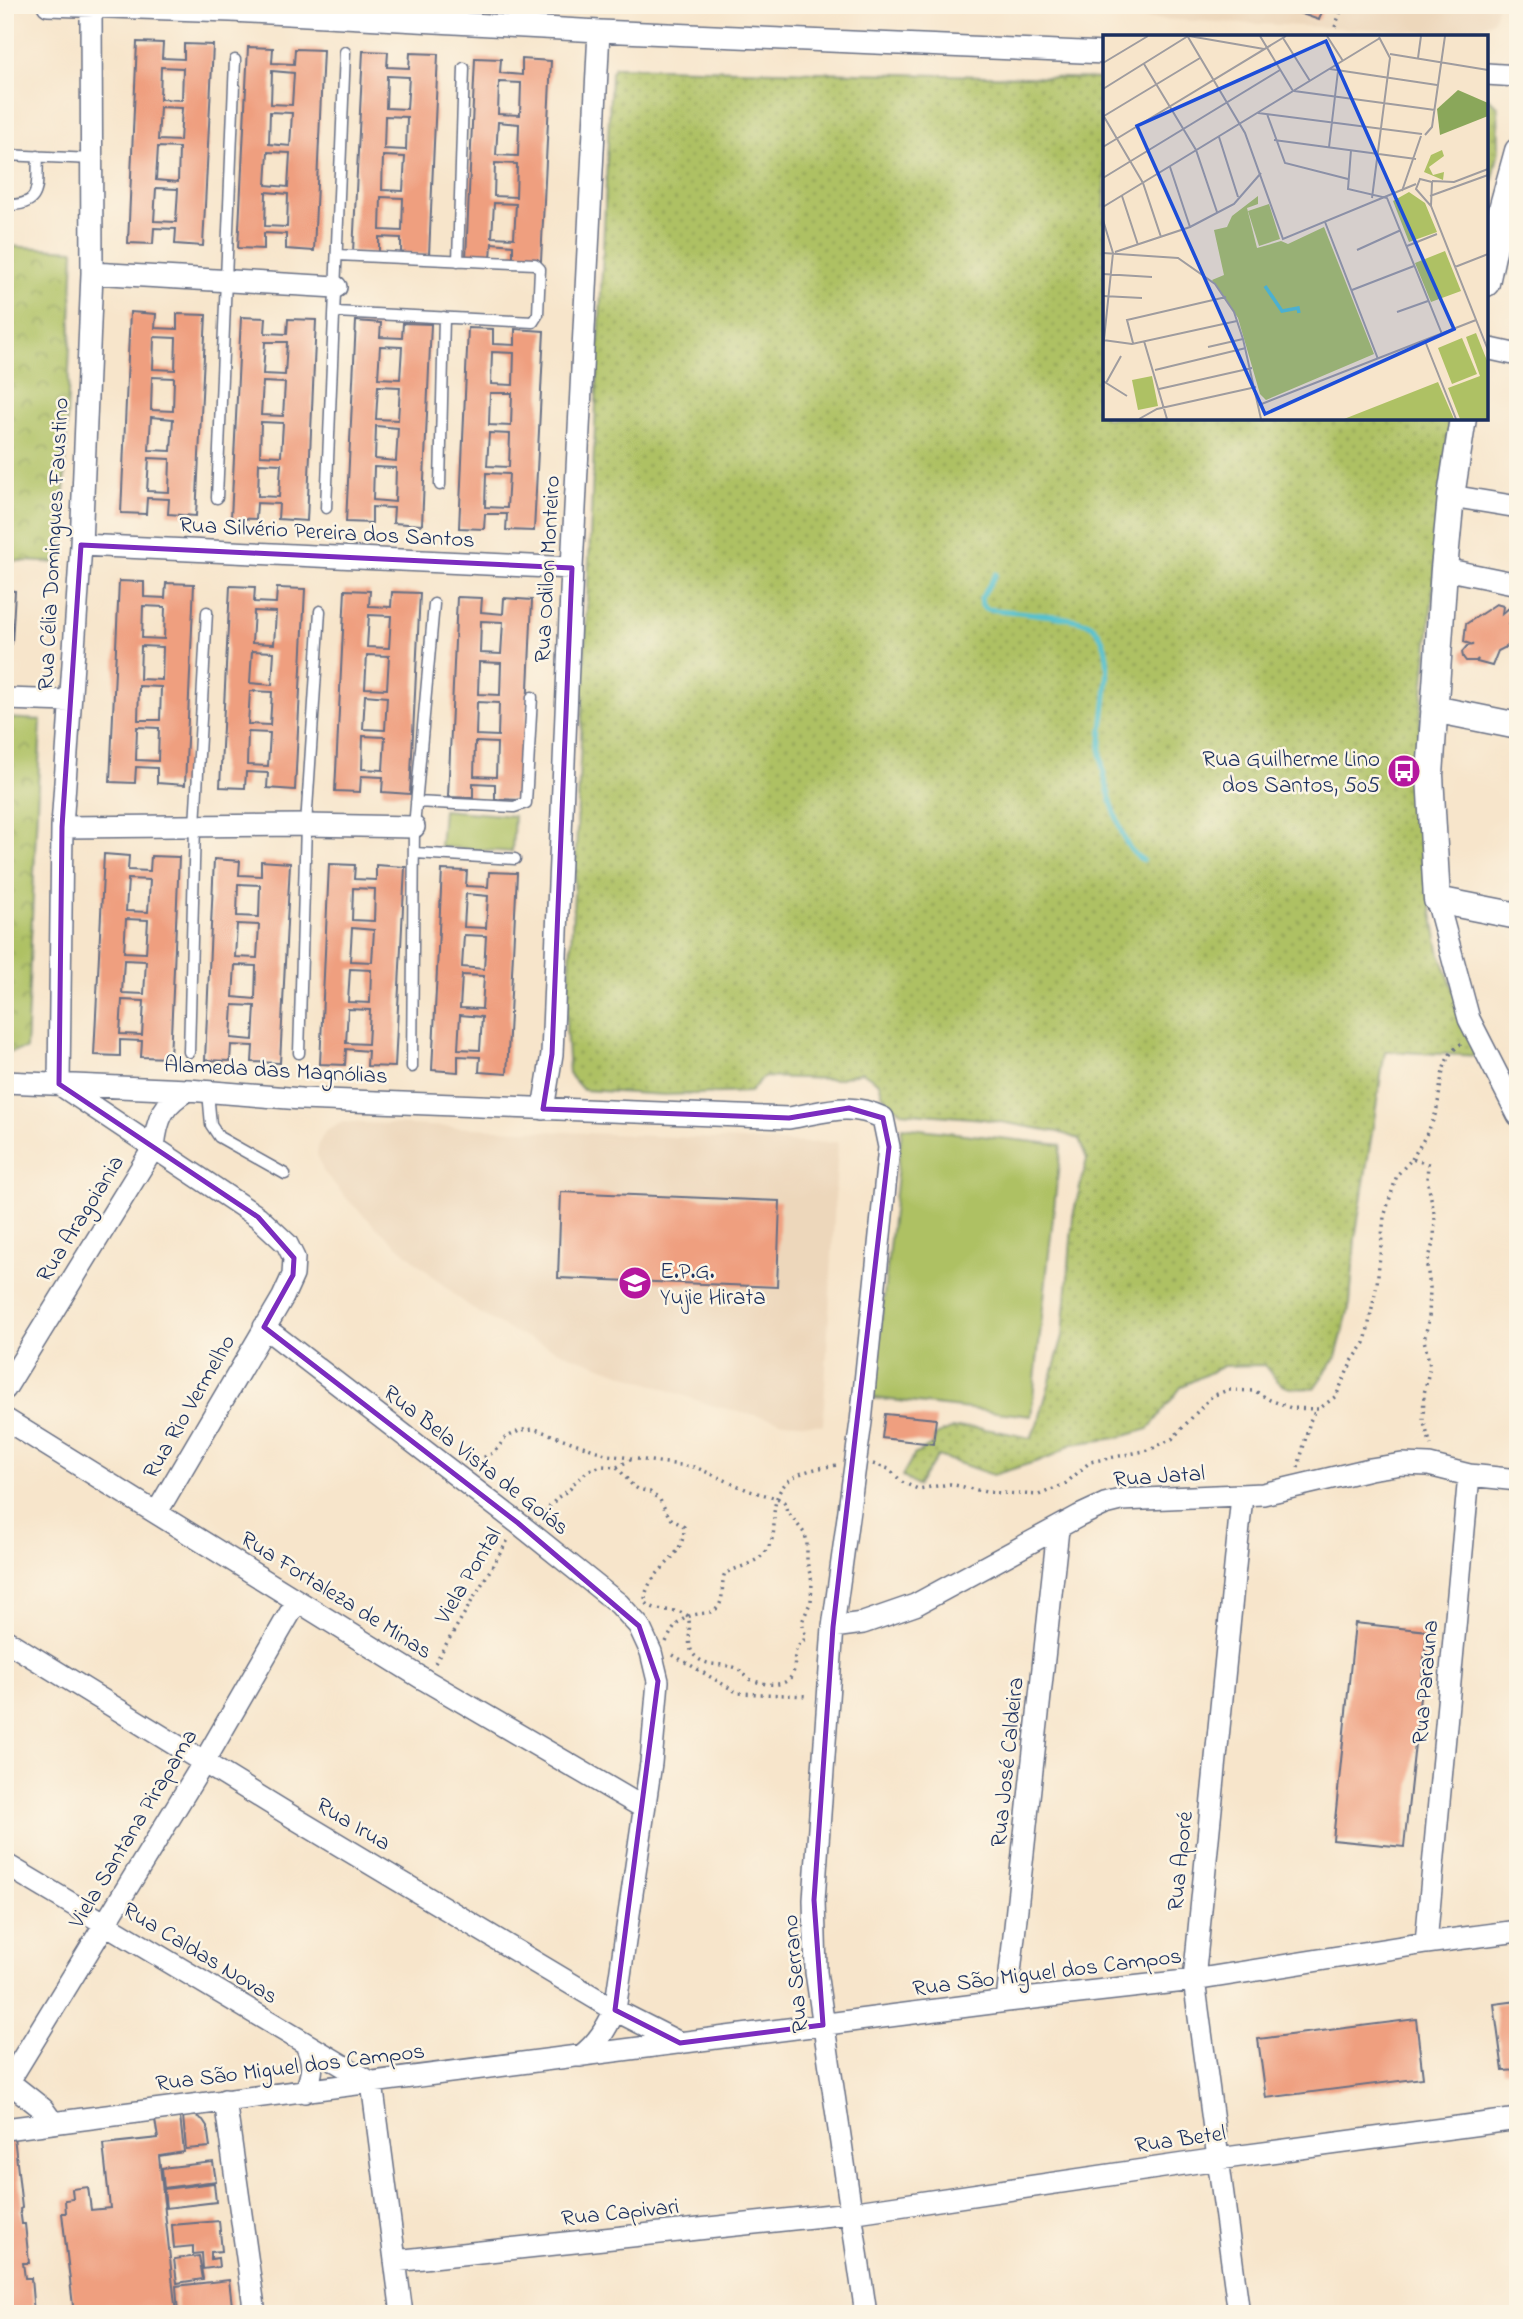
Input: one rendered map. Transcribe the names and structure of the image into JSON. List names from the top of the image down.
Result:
{
  "streets": {
    "street": [
      "Rua Silvério Pereira dos Santos",
      "Rua Célia Domingues Faustino",
      "Rua Odilon Monteiro",
      "Alameda das Magnólias",
      "Rua Aragoiania",
      "Rua Rio Vermelho",
      "Rua Bela Vista de Goiás",
      "Rua Jatal",
      "Rua Fortaleza de Minas",
      "Rua Parauna",
      "Rua José Caldeira",
      "Rua Irua",
      "Viela Santana Pirapama",
      "Rua Aporé",
      "Rua Caldas Novas",
      "Rua São Miguel dos Campos",
      "Rua Serrano",
      "Rua Betel",
      "Rua Capivari"
    ],
    "path": ["Viela Pontal"]
  },
  "crossings": [
    ["Rua Silvério Pereira dos Santos", "Rua Célia Domingues Faustino"],
    ["Rua Silvério Pereira dos Santos", "Rua Odilon Monteiro"],
    ["Rua Célia Domingues Faustino", "Alameda das Magnólias"],
    ["Rua Odilon Monteiro", "Alameda das Magnólias"],
    ["Alameda das Magnólias", "Rua Aragoiania"],
    ["Alameda das Magnólias", "Rua Serrano"],
    ["Rua Rio Vermelho", "Rua Bela Vista de Goiás"],
    ["Rua Rio Vermelho", "Rua Fortaleza de Minas"],
    ["Rua Bela Vista de Goiás", "Viela Pontal"],
    ["Rua Bela Vista de Goiás", "Rua Fortaleza de Minas"],
    ["Rua Bela Vista de Goiás", "Rua Irua"],
    ["Rua Jatal", "Rua Parauna"],
    ["Rua Jatal", "Rua José Caldeira"],
    ["Rua Jatal", "Rua Aporé"],
    ["Rua Jatal", "Rua Serrano"],
    ["Viela Pontal", "Rua Fortaleza de Minas"],
    ["Rua Fortaleza de Minas", "Viela Santana Pirapama"],
    ["Rua Parauna", "Rua São Miguel dos Campos"],
    ["Rua José Caldeira", "Rua São Miguel dos Campos"],
    ["Rua Irua", "Viela Santana Pirapama"],
    ["Rua Irua", "Rua São Miguel dos Campos"],
    ["Viela Santana Pirapama", "Rua Caldas Novas"],
    ["Rua Aporé", "Rua São Miguel dos Campos"],
    ["Rua Aporé", "Rua Betel"],
    ["Rua Caldas Novas", "Rua São Miguel dos Campos"],
    ["Rua São Miguel dos Campos", "Rua Serrano"],
    ["Rua Serrano", "Rua Betel"],
    ["Rua Serrano", "Rua Capivari"],
    ["Rua Betel", "Rua Capivari"]
  ],
  "places": {
    "bus stop": ["Rua Guilherme Lino dos Santos, 505"],
    "school or university": ["E.P.G. Yujie Hirata"]
  }
}
